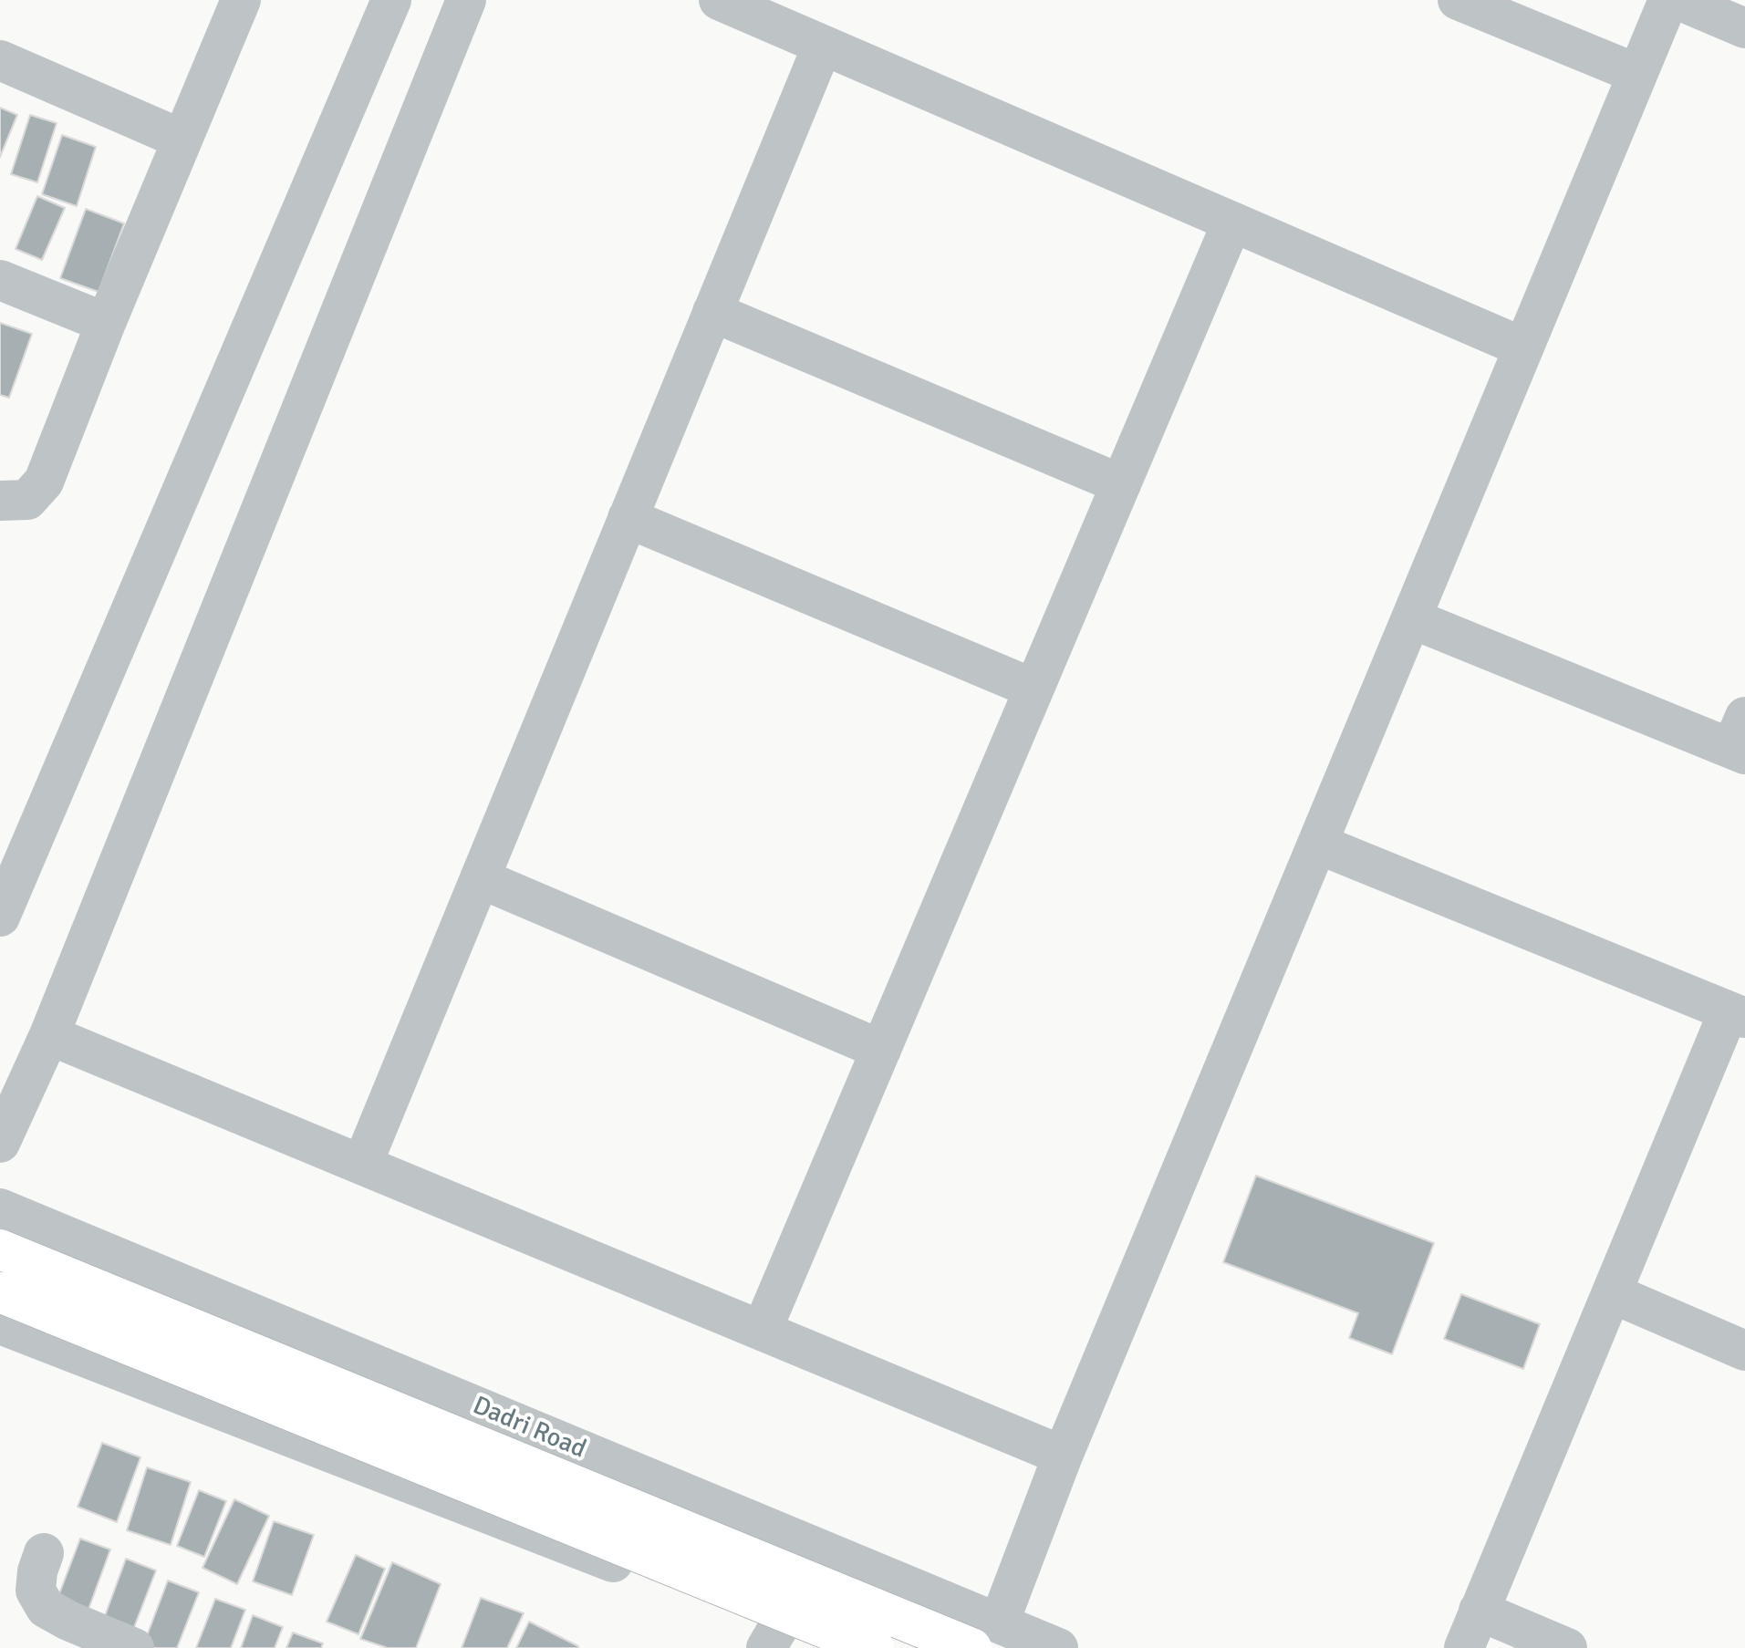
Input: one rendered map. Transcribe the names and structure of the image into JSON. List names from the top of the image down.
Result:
{
  "streets": {
    "street": ["Dadri Road"]
  }
}
